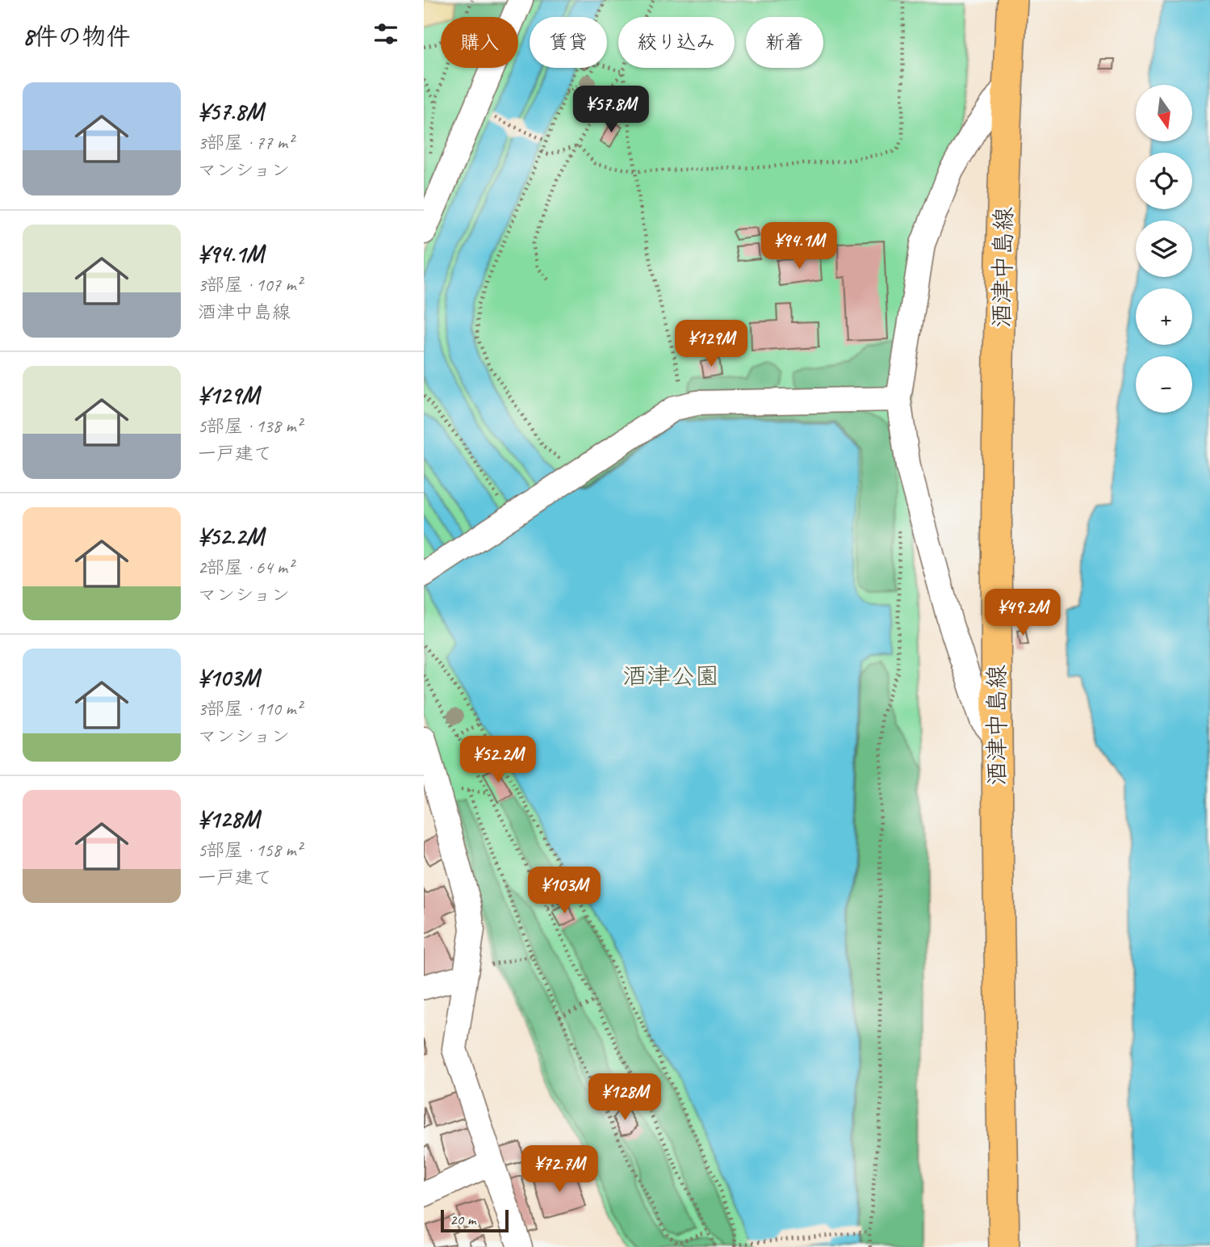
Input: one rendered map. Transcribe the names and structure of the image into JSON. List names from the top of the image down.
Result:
{
  "streets": {
    "main road": ["酒津中島線"]
  },
  "parks": ["酒津公園"],
  "scale_bar": "20 m",
  "north": "bottom",
  "page": {
    "heading": "8件の物件",
    "chip": [
      "購入",
      "賃貸",
      "絞り込み",
      "新着"
    ],
    "list": [
      {
        "name": "¥57.8M",
        "note": "3部屋 · 77 m² · マンション"
      },
      {
        "name": "¥94.1M",
        "note": "3部屋 · 107 m² · 酒津中島線"
      },
      {
        "name": "¥129M",
        "note": "5部屋 · 138 m² · 一戸建て"
      },
      {
        "name": "¥52.2M",
        "note": "2部屋 · 64 m² · マンション"
      },
      {
        "name": "¥103M",
        "note": "3部屋 · 110 m² · マンション"
      },
      {
        "name": "¥128M",
        "note": "5部屋 · 158 m² · 一戸建て"
      }
    ],
    "map_buttons": ["+", "−"],
    "price": [
      "¥57.8M",
      "¥94.1M",
      "¥129M",
      "¥49.2M",
      "¥52.2M",
      "¥103M",
      "¥128M",
      "¥72.7M"
    ],
    "scale": "20 m"
  }
}
